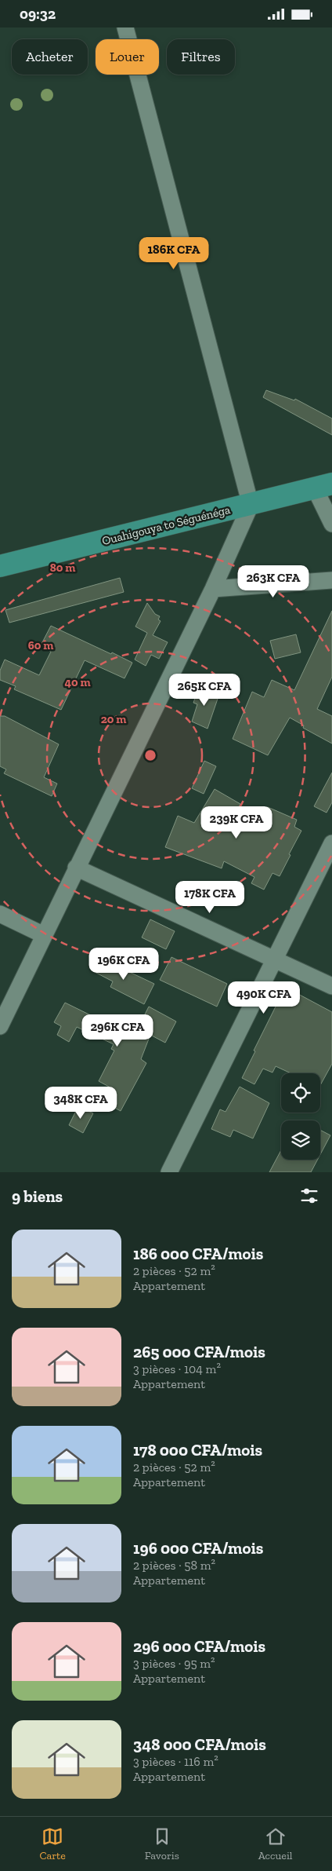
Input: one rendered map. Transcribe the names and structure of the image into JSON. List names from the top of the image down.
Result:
{
  "streets": {
    "main road": ["Ouahigouya to Séguénéga"]
  },
  "page": {
    "status": "09:32",
    "chip": ["Acheter", "Louer", "Filtres"],
    "price": [
      "186K CFA",
      "263K CFA",
      "265K CFA",
      "239K CFA",
      "178K CFA",
      "196K CFA",
      "490K CFA",
      "296K CFA",
      "348K CFA"
    ],
    "heading": "9 biens",
    "list": [
      {
        "name": "186 000 CFA/mois",
        "note": "2 pièces · 52 m² · Appartement"
      },
      {
        "name": "265 000 CFA/mois",
        "note": "3 pièces · 104 m² · Appartement"
      },
      {
        "name": "178 000 CFA/mois",
        "note": "2 pièces · 52 m² · Appartement"
      },
      {
        "name": "196 000 CFA/mois",
        "note": "2 pièces · 58 m² · Appartement"
      },
      {
        "name": "296 000 CFA/mois",
        "note": "3 pièces · 95 m² · Appartement"
      },
      {
        "name": "348 000 CFA/mois",
        "note": "3 pièces · 116 m² · Appartement"
      }
    ],
    "tabs": ["Carte", "Favoris", "Accueil"]
  },
  "rings": [
    "80 m",
    "60 m",
    "40 m",
    "20 m"
  ]
}
